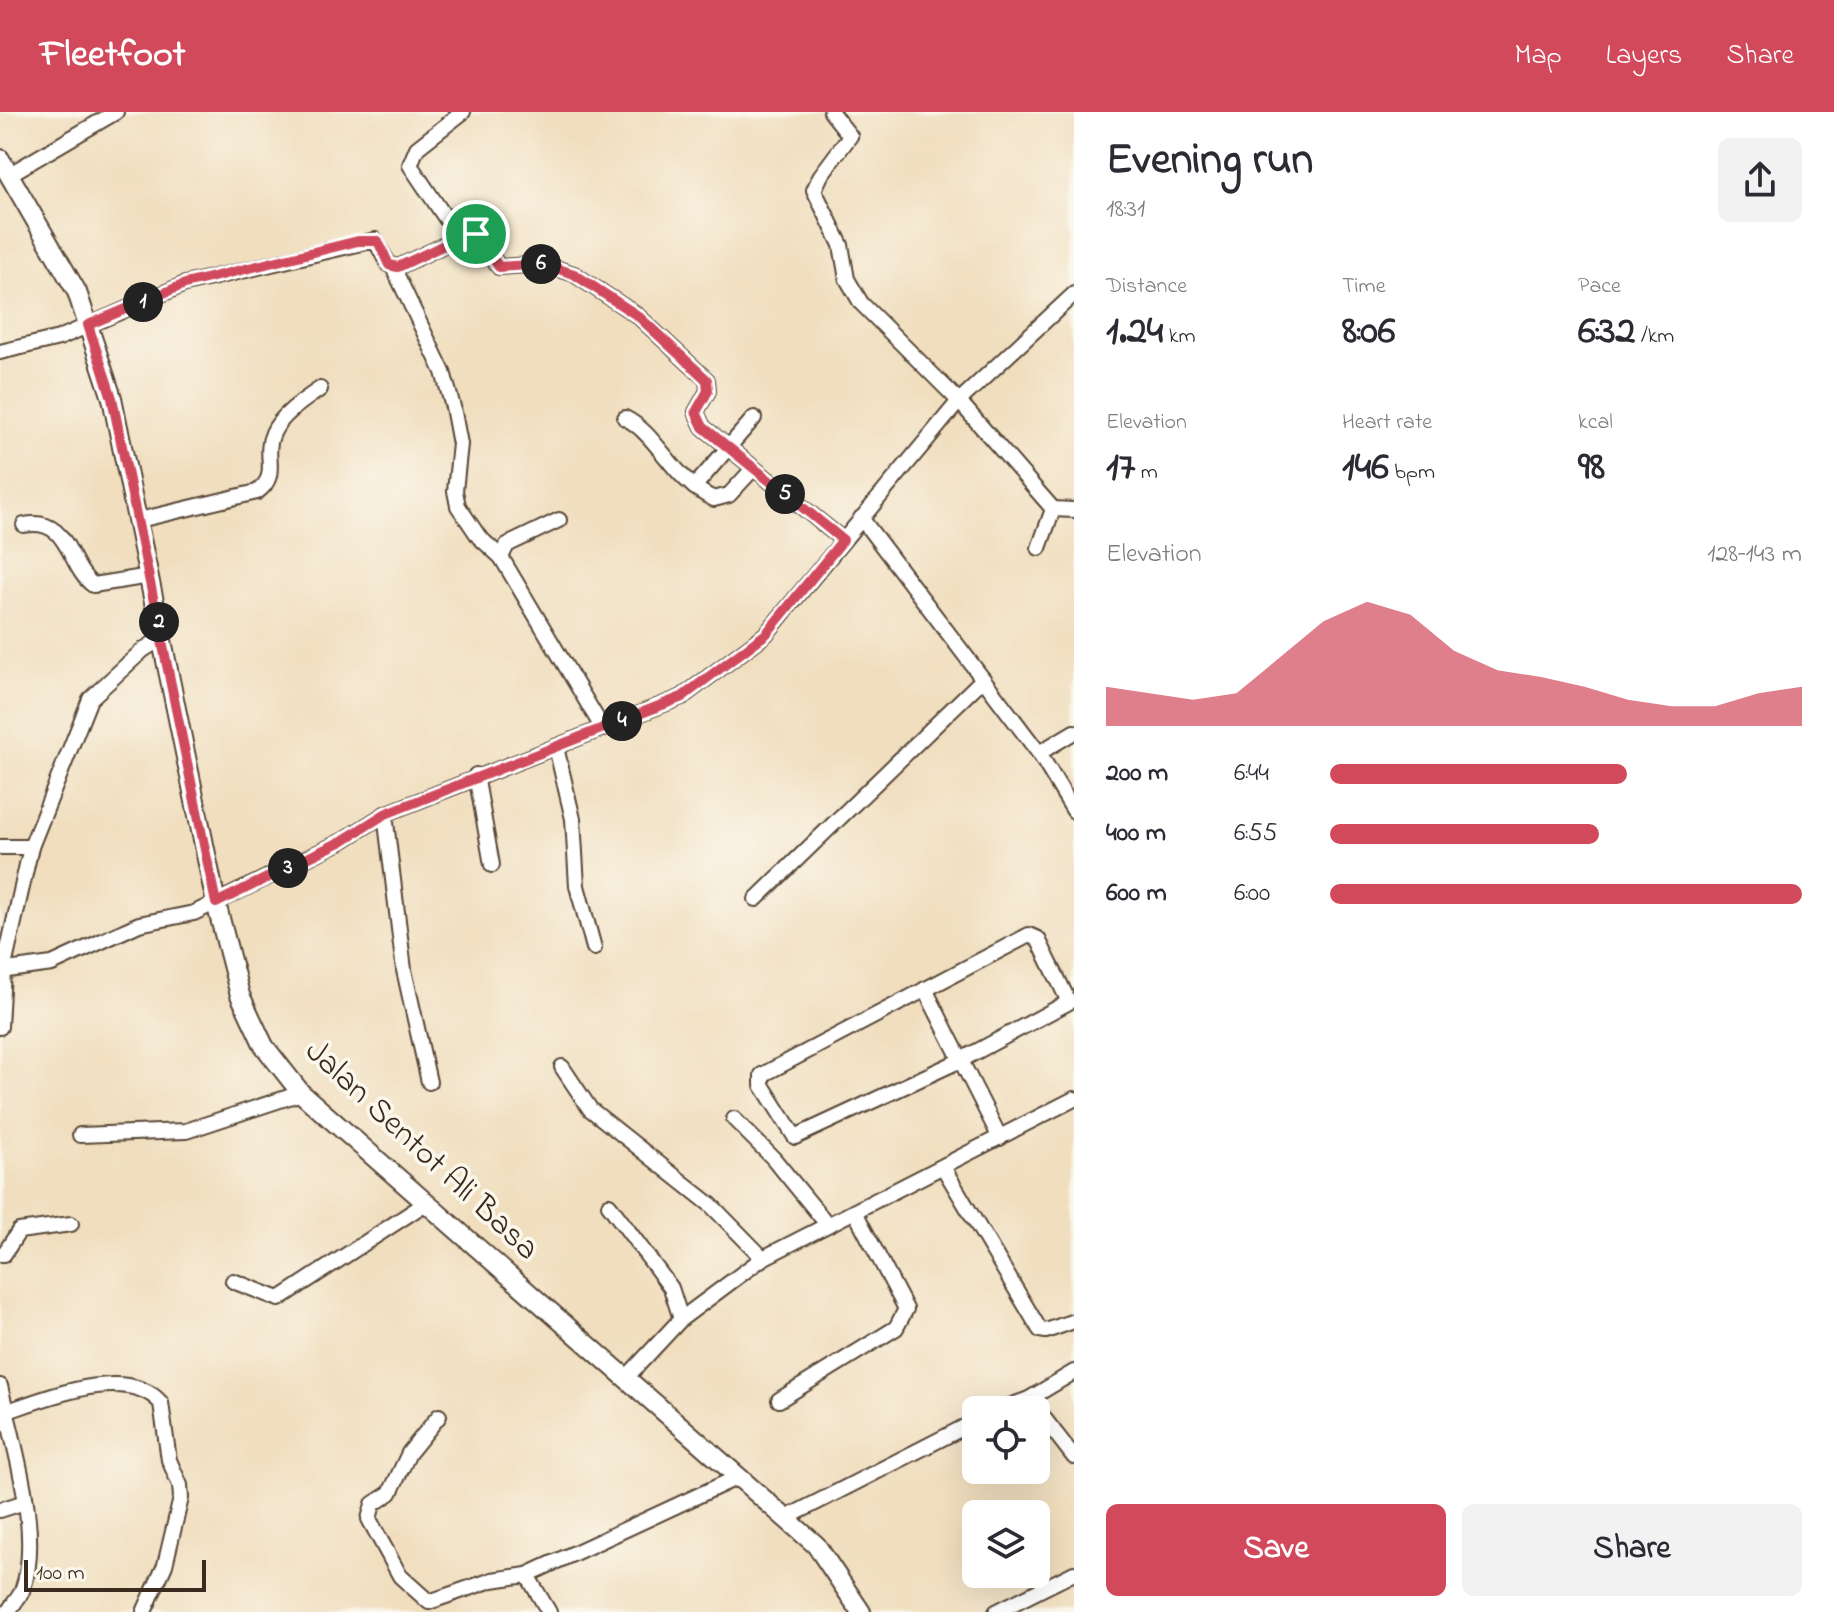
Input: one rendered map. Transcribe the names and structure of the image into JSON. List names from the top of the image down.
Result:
{
  "streets": {
    "main road": ["Jalan Sentot Ali Basa"]
  },
  "scale_bar": "100 m",
  "page": {
    "header": "Fleetfoot",
    "nav": ["Map", "Layers", "Share"],
    "heading": ["Evening run", "18:31"],
    "pins": [
      "6",
      "1",
      "5",
      "2",
      "4",
      "3"
    ],
    "stats": [
      ["Distance", "1.24 km"],
      ["Time", "8:06"],
      ["Pace", "6:32 /km"],
      ["Elevation", "17 m"],
      ["Heart rate", "146 bpm"],
      ["kcal", "98"]
    ],
    "chart": ["Elevation", "128–143 m"],
    "list": [
      {
        "name": "200 m",
        "note": "6:44"
      },
      {
        "name": "400 m",
        "note": "6:55"
      },
      {
        "name": "600 m",
        "note": "6:00"
      }
    ],
    "buttons": ["Save", "Share"],
    "scale": "100 m"
  }
}
